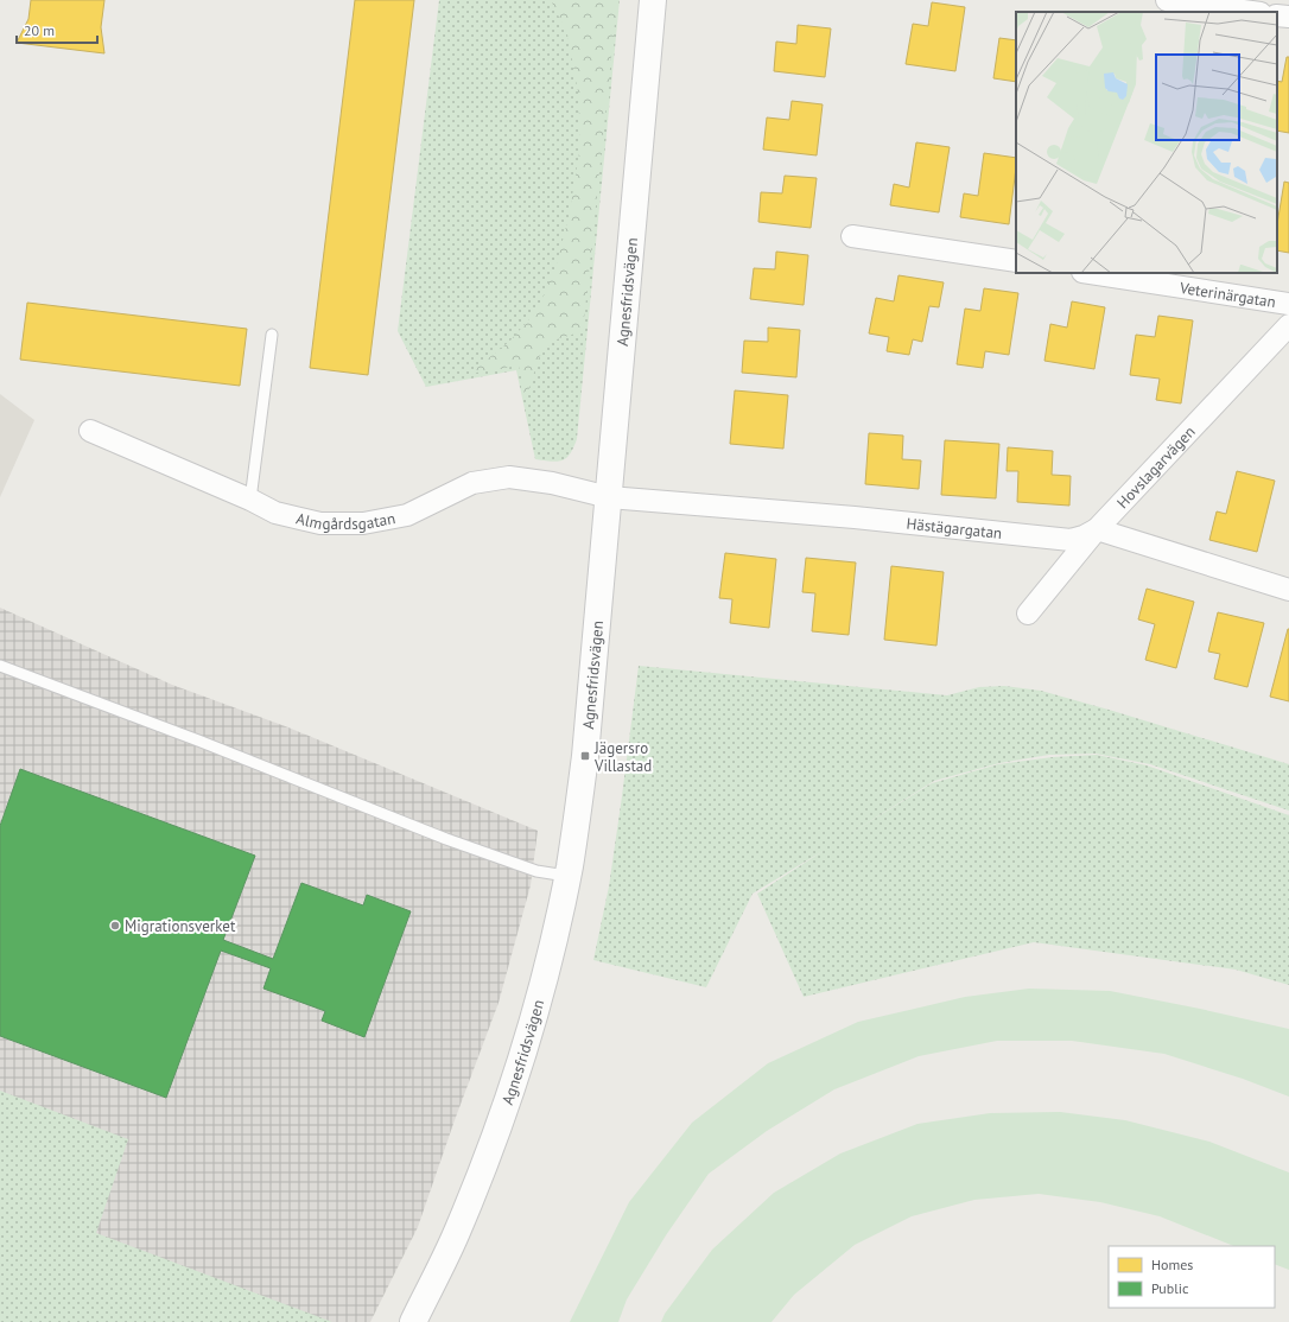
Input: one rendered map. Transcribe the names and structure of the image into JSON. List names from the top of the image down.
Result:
{
  "streets": {
    "main road": ["Agnesfridsvägen"],
    "street": [
      "Veterinärgatan",
      "Hovslagarvägen",
      "Almgårdsgatan",
      "Hästägargatan"
    ]
  },
  "crossings": [
    ["Agnesfridsvägen", "Almgårdsgatan"],
    ["Agnesfridsvägen", "Hästägargatan"],
    ["Hovslagarvägen", "Hästägargatan"],
    ["Almgårdsgatan", "Hästägargatan"]
  ],
  "places": {
    "transit": ["Jägersro Villastad"],
    "other": ["Migrationsverket"]
  },
  "legend": ["Homes", "Public"],
  "scale_bar": "20 m"
}
